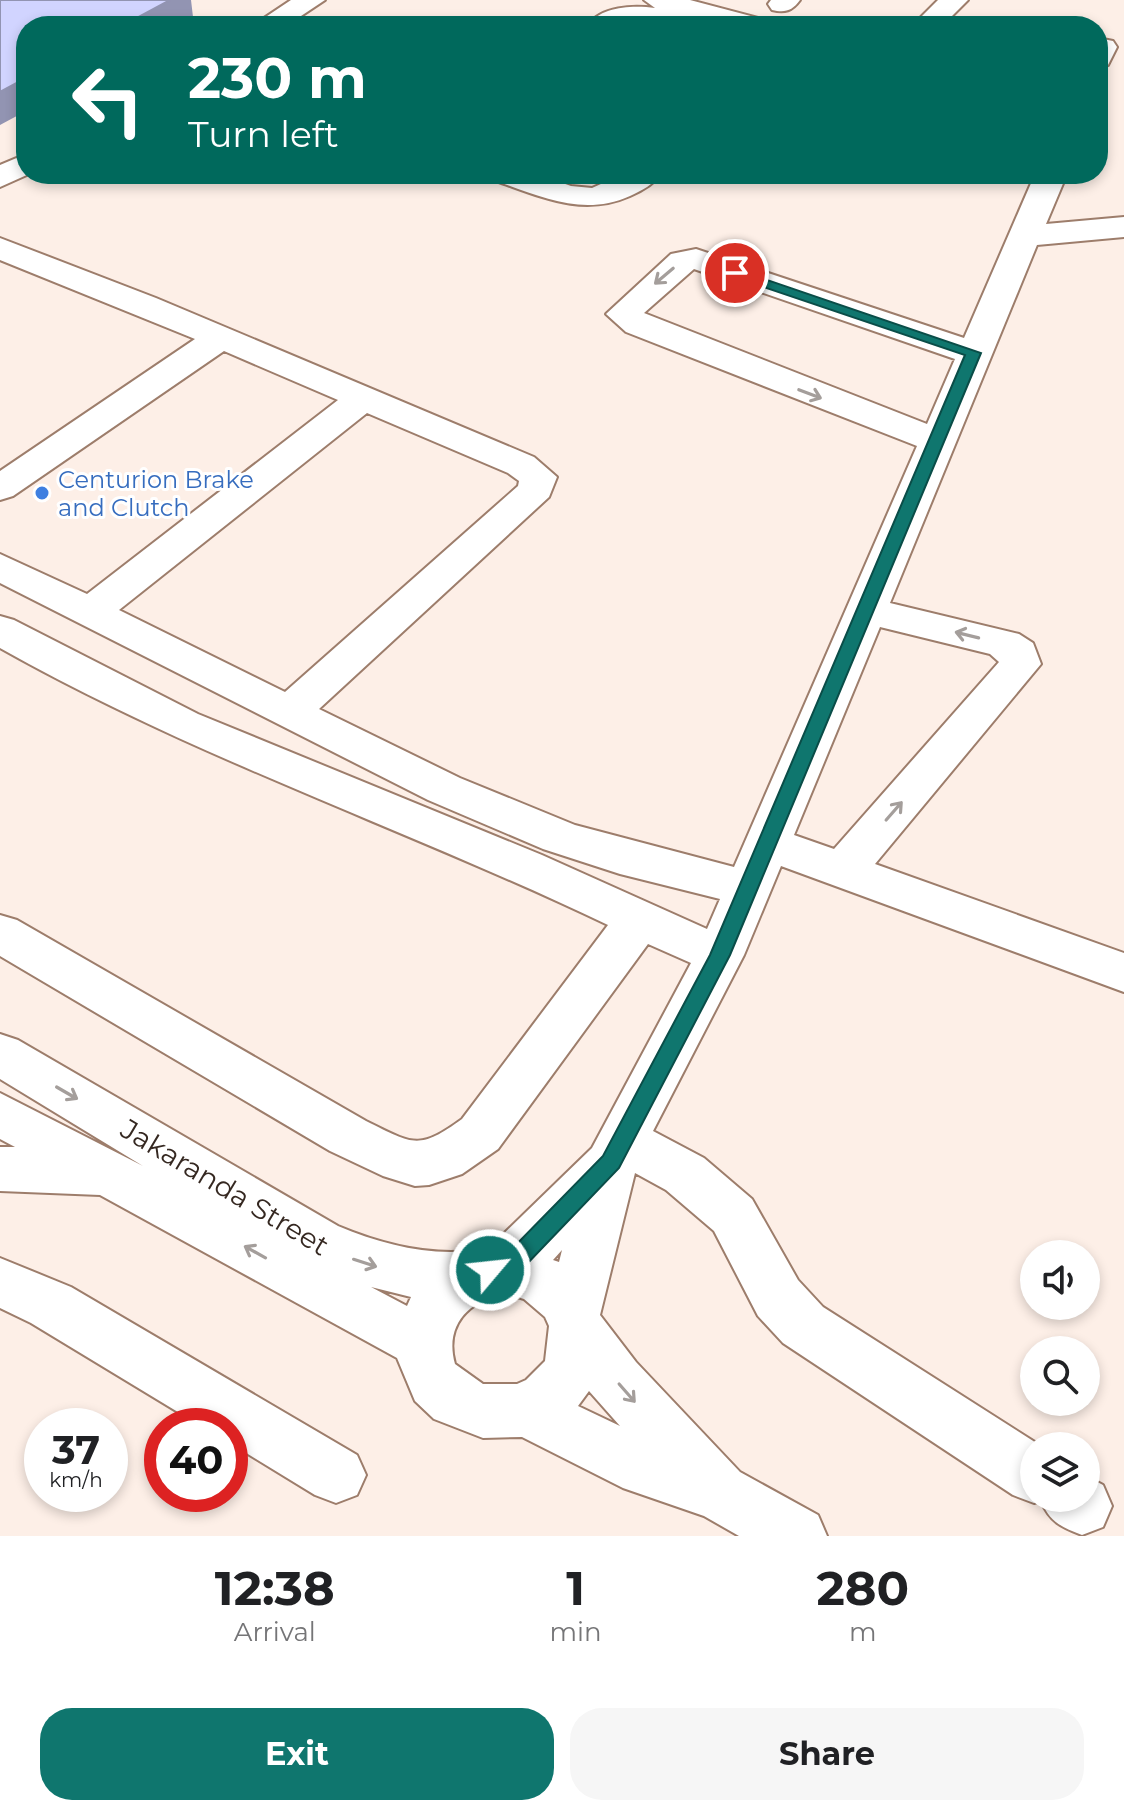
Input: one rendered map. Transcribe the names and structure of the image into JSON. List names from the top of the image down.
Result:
{
  "streets": {
    "street": ["Jakaranda Street"]
  },
  "places": ["Centurion Brake and Clutch"],
  "page": {
    "turn": ["230 m", "Turn left"],
    "speed": "37 km/h",
    "limit": "40",
    "eta": [
      "12:38",
      "Arrival",
      "1",
      "min",
      "280",
      "m"
    ],
    "buttons": ["Exit", "Share"]
  }
}
